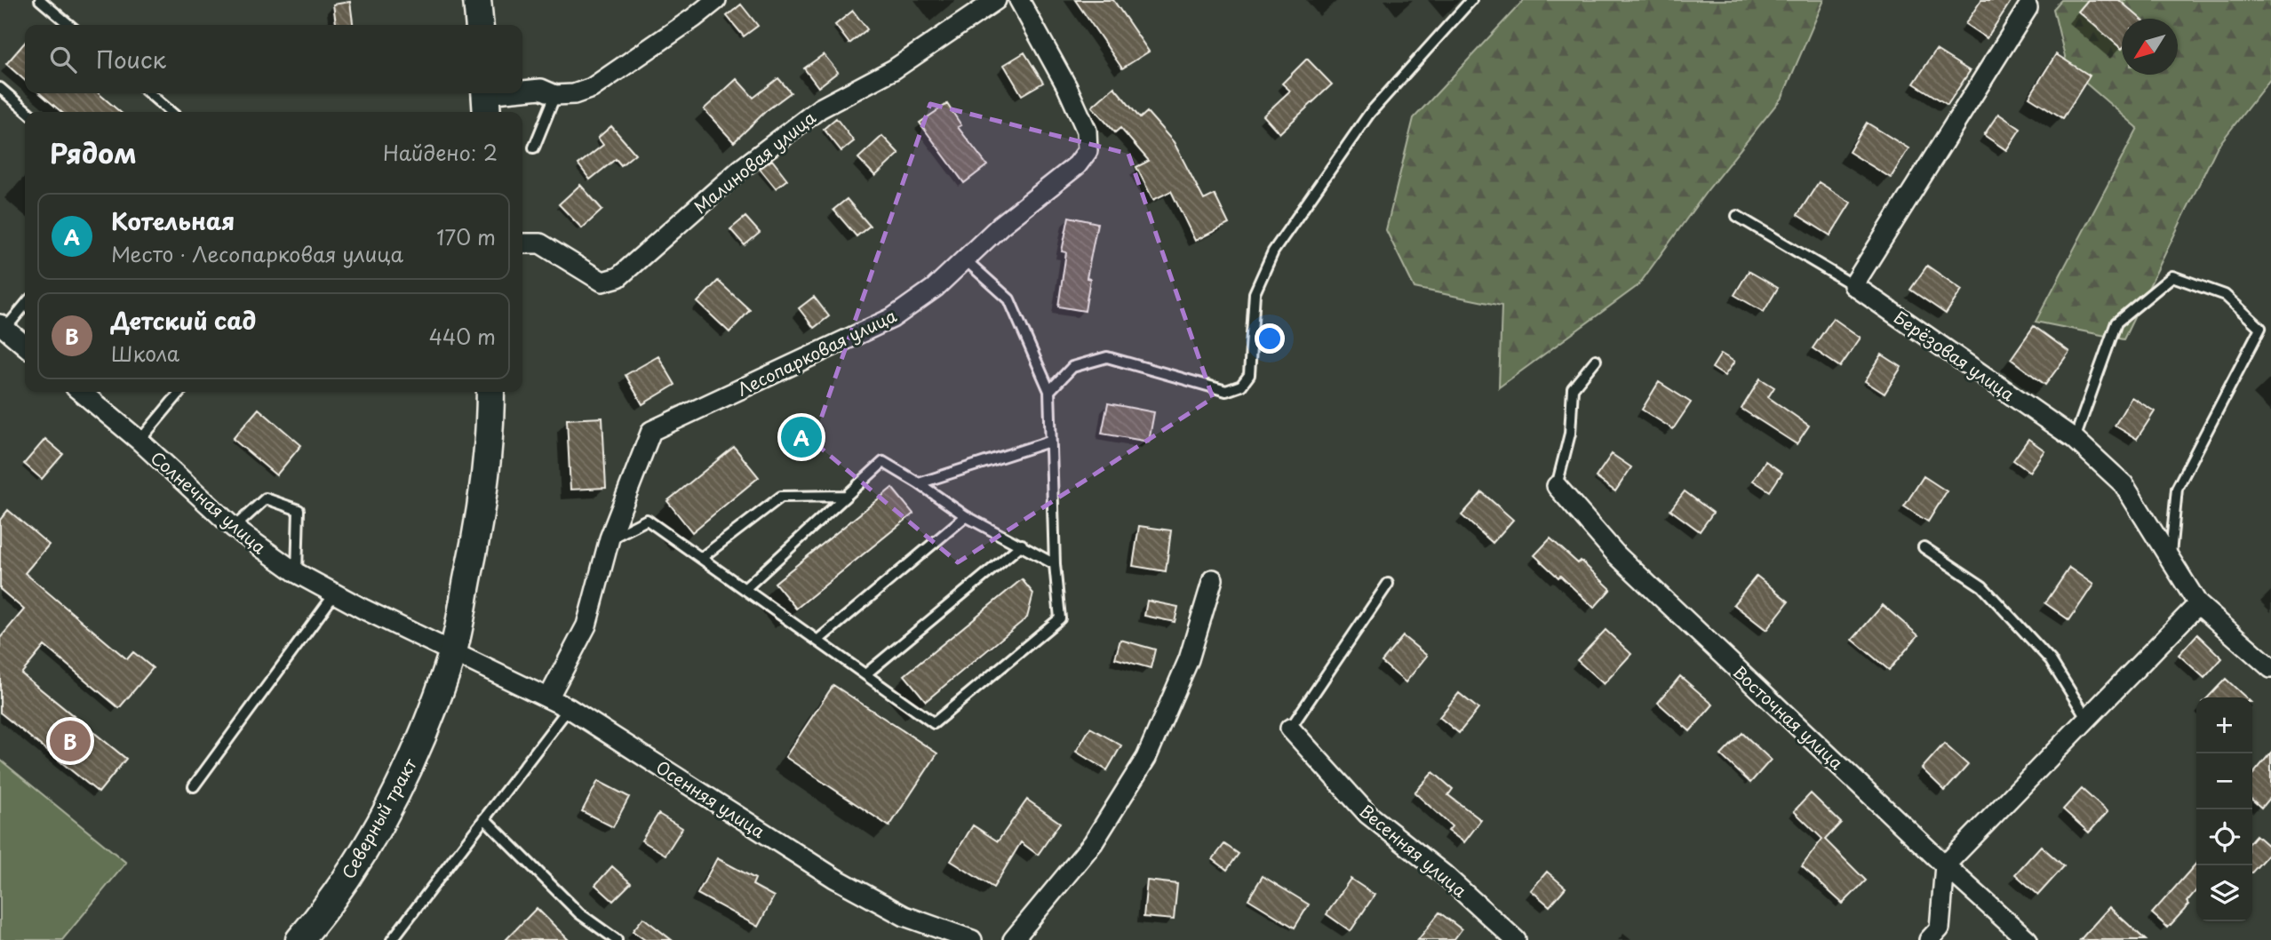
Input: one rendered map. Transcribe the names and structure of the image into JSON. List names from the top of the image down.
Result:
{
  "streets": {
    "main road": ["Северный тракт"],
    "street": [
      "Малиновая улица",
      "Лесопарковая улица",
      "Берёзовая улица",
      "Солнечная улица",
      "Восточная улица",
      "Осенняя улица",
      "Весенняя улица"
    ]
  },
  "crossings": [
    ["Лесопарковая улица", "Осенняя улица"],
    ["Солнечная улица", "Осенняя улица"],
    ["Солнечная улица", "Северный тракт"],
    ["Осенняя улица", "Северный тракт"]
  ],
  "north": "bottom left",
  "page": {
    "search": "Поиск",
    "heading": ["Рядом", "Найдено: 2"],
    "list": [
      {
        "mark": "A",
        "name": "Котельная",
        "note": "Место · Лесопарковая улица",
        "value": "170 m"
      },
      {
        "mark": "B",
        "name": "Детский сад",
        "note": "Школа",
        "value": "440 m"
      }
    ],
    "pins": ["A", "B"],
    "map_buttons": ["+", "−"]
  }
}
